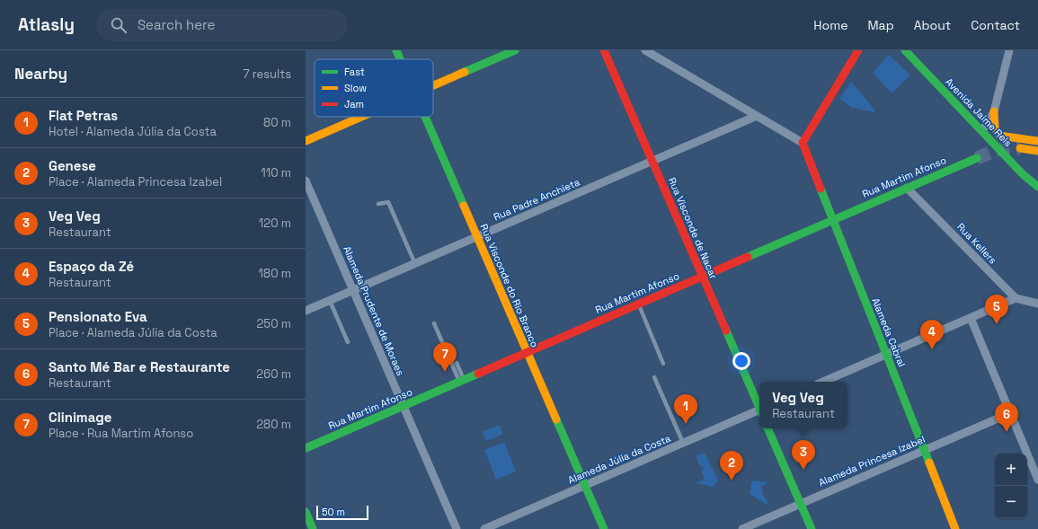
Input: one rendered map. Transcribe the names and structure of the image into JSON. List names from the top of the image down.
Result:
{
  "streets": {
    "street": [
      "Avenida Jaime Reis",
      "Rua Martim Afonso",
      "Rua Padre Anchieta",
      "Rua Visconde de Nacar",
      "Rua Kellers",
      "Rua Visconde do Rio Branco",
      "Alameda Prudente de Moraes",
      "Alameda Cabral",
      "Alameda Júlia da Costa",
      "Alameda Princesa Izabel"
    ]
  },
  "crossings": [
    ["Rua Martim Afonso", "Rua Visconde de Nacar"],
    ["Rua Martim Afonso", "Rua Kellers"],
    ["Rua Martim Afonso", "Rua Visconde do Rio Branco"],
    ["Rua Martim Afonso", "Alameda Prudente de Moraes"],
    ["Rua Martim Afonso", "Alameda Cabral"],
    ["Rua Padre Anchieta", "Rua Visconde de Nacar"],
    ["Rua Padre Anchieta", "Rua Visconde do Rio Branco"],
    ["Rua Padre Anchieta", "Alameda Prudente de Moraes"],
    ["Rua Visconde do Rio Branco", "Alameda Júlia da Costa"],
    ["Alameda Cabral", "Alameda Princesa Izabel"]
  ],
  "legend": ["Fast", "Slow", "Jam"],
  "scale_bar": "50 m",
  "page": {
    "header": "Atlasly",
    "search": "Search here",
    "nav": [
      "Home",
      "Map",
      "About",
      "Contact"
    ],
    "heading": ["Nearby", "7 results"],
    "list": [
      {
        "mark": "1",
        "name": "Flat Petras",
        "note": "Hotel · Alameda Júlia da Costa",
        "value": "80 m"
      },
      {
        "mark": "2",
        "name": "Genese",
        "note": "Place · Alameda Princesa Izabel",
        "value": "110 m"
      },
      {
        "mark": "3",
        "name": "Veg Veg",
        "note": "Restaurant",
        "value": "120 m"
      },
      {
        "mark": "4",
        "name": "Espaço da Zé",
        "note": "Restaurant",
        "value": "180 m"
      },
      {
        "mark": "5",
        "name": "Pensionato Eva",
        "note": "Place · Alameda Júlia da Costa",
        "value": "250 m"
      },
      {
        "mark": "6",
        "name": "Santo Mé Bar e Restaurante",
        "note": "Restaurant",
        "value": "260 m"
      },
      {
        "mark": "7",
        "name": "Clinimage",
        "note": "Place · Rua Martim Afonso",
        "value": "280 m"
      }
    ],
    "pins": [
      "5",
      "4",
      "7",
      "1",
      "6",
      "3",
      "2"
    ],
    "popup": ["Veg Veg", "Restaurant"],
    "map_buttons": ["+", "−"],
    "scale": "50 m"
  }
}
